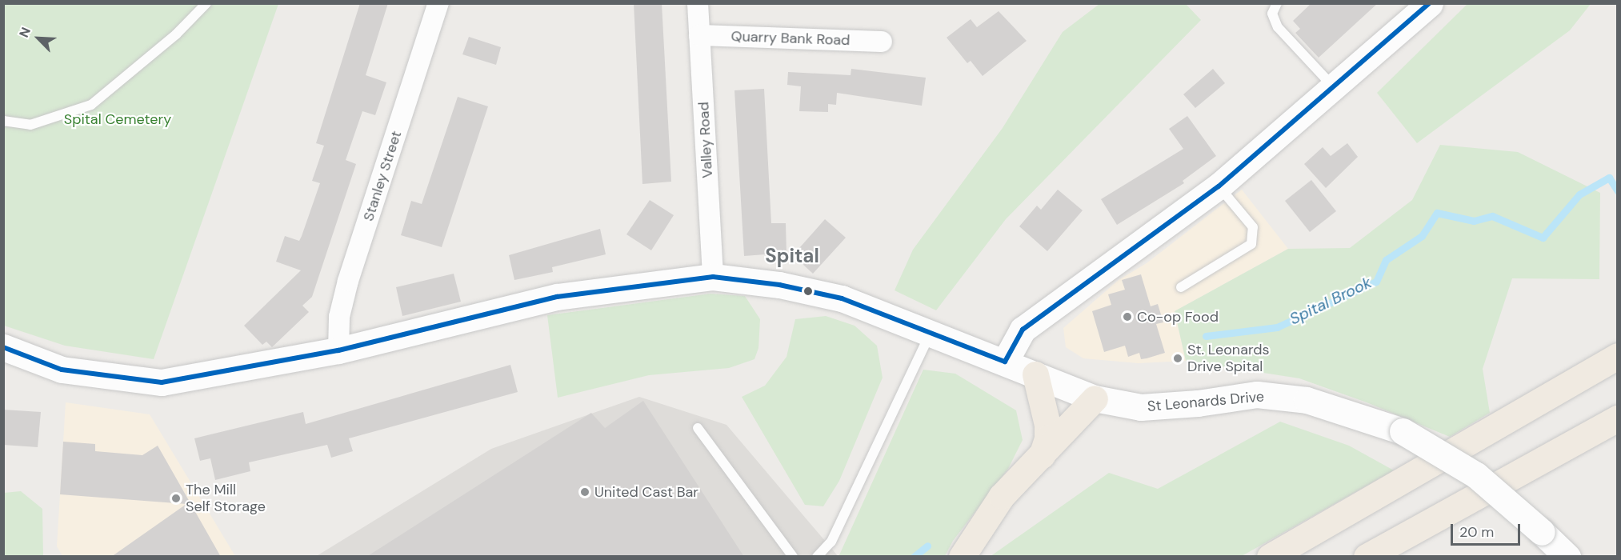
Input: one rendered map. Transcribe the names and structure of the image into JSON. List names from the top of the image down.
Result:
{
  "streets": {
    "street": [
      "Quarry Bank Road",
      "Valley Road",
      "Stanley Street",
      "St Leonards Drive"
    ]
  },
  "crossings": [
    ["Quarry Bank Road", "Valley Road"],
    ["Valley Road", "St Leonards Drive"],
    ["Stanley Street", "St Leonards Drive"]
  ],
  "districts": ["Spital"],
  "water": ["Spital Brook"],
  "parks": ["Spital Cemetery"],
  "places": [
    "Co-op Food",
    "St. Leonards Drive Spital",
    "United Cast Bar",
    "The Mill Self Storage"
  ],
  "scale_bar": "20 m",
  "north": "top left"
}
